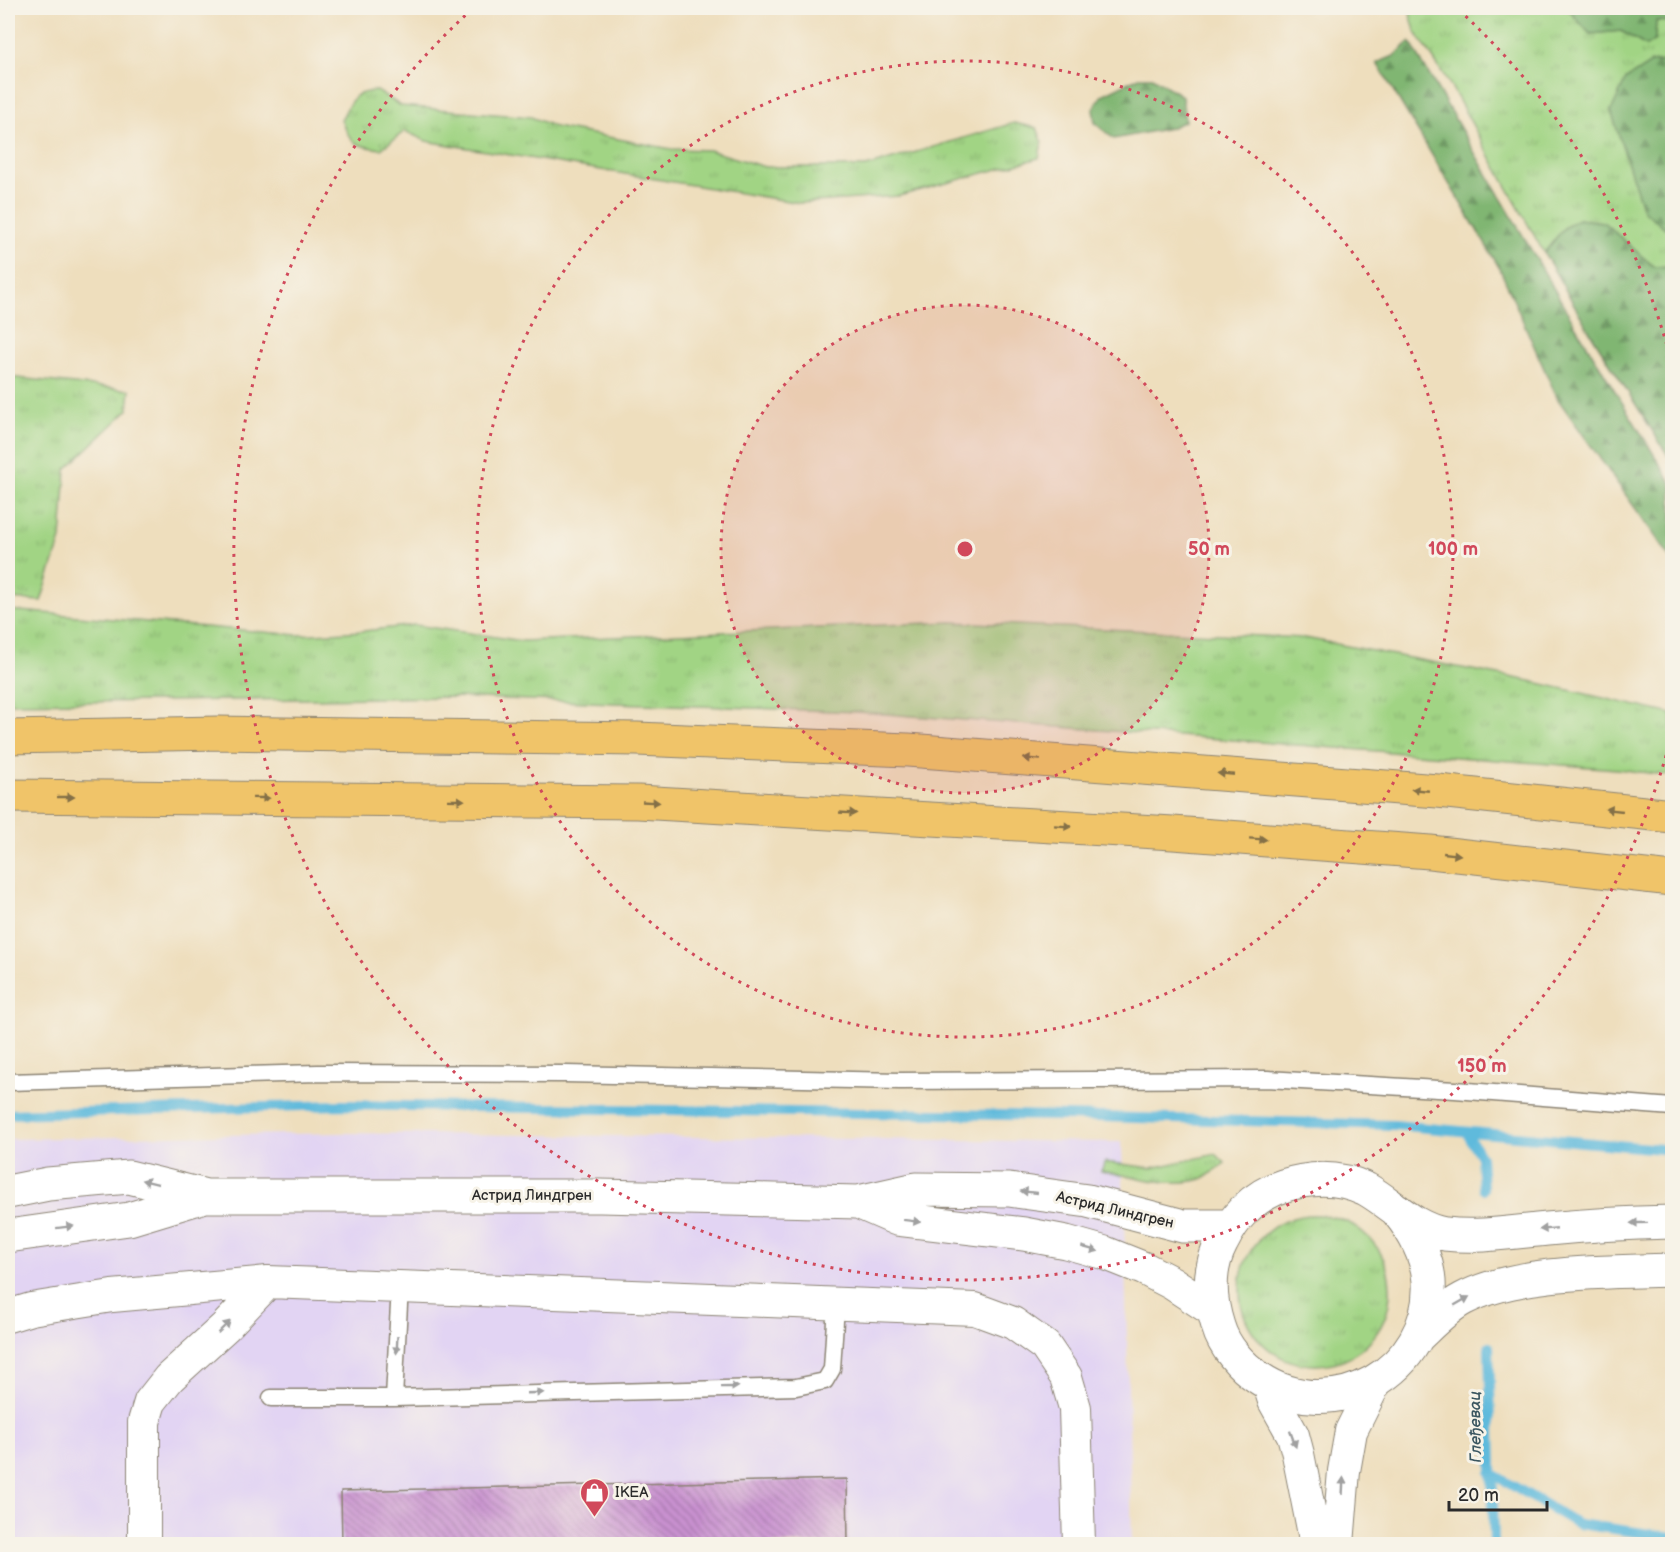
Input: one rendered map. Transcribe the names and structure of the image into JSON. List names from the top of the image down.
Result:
{
  "streets": {
    "street": ["Астрид Линдгрен"]
  },
  "water": ["Глеђевац"],
  "places": {
    "shop": ["IKEA"]
  },
  "scale_bar": "20 m",
  "rings": ["50 m", "100 m", "150 m"]
}
